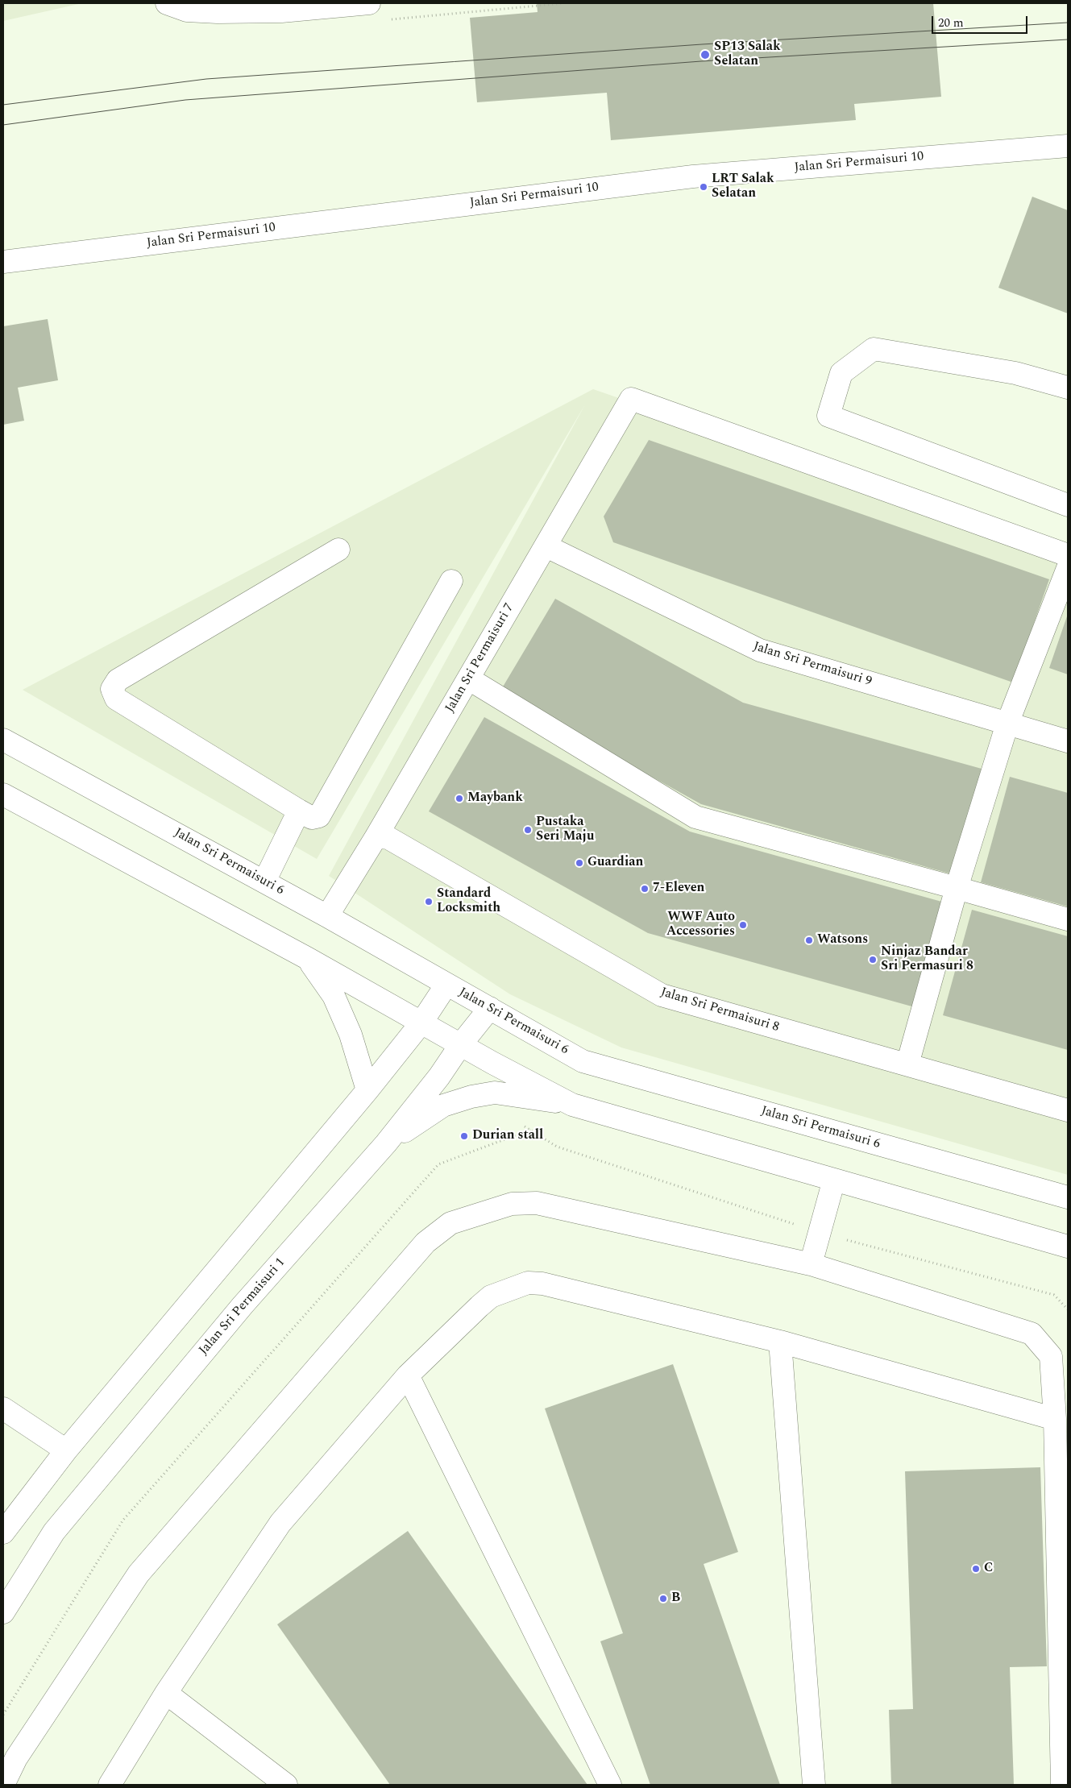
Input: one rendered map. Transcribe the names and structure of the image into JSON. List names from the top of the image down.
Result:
{
  "streets": {
    "street": [
      "Jalan Sri Permaisuri 10",
      "Jalan Sri Permaisuri 7",
      "Jalan Sri Permaisuri 9",
      "Jalan Sri Permaisuri 6",
      "Jalan Sri Permaisuri 8",
      "Jalan Sri Permaisuri 1"
    ]
  },
  "crossings": [
    ["Jalan Sri Permaisuri 7", "Jalan Sri Permaisuri 9"],
    ["Jalan Sri Permaisuri 7", "Jalan Sri Permaisuri 6"],
    ["Jalan Sri Permaisuri 7", "Jalan Sri Permaisuri 8"],
    ["Jalan Sri Permaisuri 6", "Jalan Sri Permaisuri 1"]
  ],
  "places": [
    "SP13 Salak Selatan",
    "LRT Salak Selatan",
    "Maybank",
    "Pustaka Seri Maju",
    "Guardian",
    "7-Eleven",
    "Standard Locksmith",
    "WWF Auto Accessories",
    "Watsons",
    "Ninjaz Bandar Sri Permasuri 8",
    "Durian stall",
    "C",
    "B"
  ],
  "scale_bar": "20 m"
}
